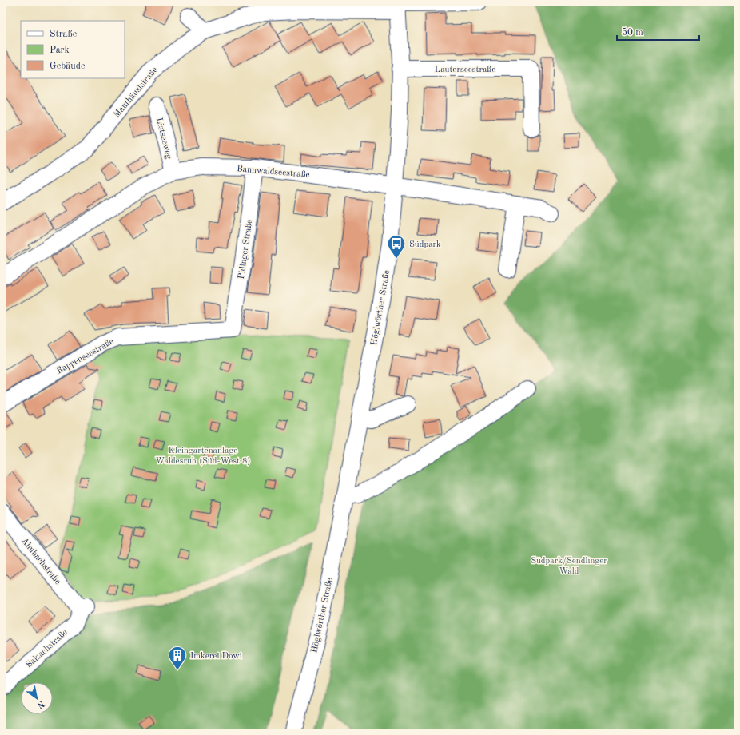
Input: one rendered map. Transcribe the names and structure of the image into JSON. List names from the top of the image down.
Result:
{
  "streets": {
    "street": [
      "Lauterseestraße",
      "Mauthäuslstraße",
      "Listseeweg",
      "Bannwaldseestraße",
      "Pidinger Straße",
      "Höglwörther Straße",
      "Rappenseestraße",
      "Almbachstraße",
      "Salzachstraße"
    ]
  },
  "crossings": [
    ["Lauterseestraße", "Höglwörther Straße"],
    ["Mauthäuslstraße", "Höglwörther Straße"],
    ["Listseeweg", "Bannwaldseestraße"],
    ["Bannwaldseestraße", "Pidinger Straße"],
    ["Bannwaldseestraße", "Höglwörther Straße"],
    ["Pidinger Straße", "Rappenseestraße"],
    ["Almbachstraße", "Salzachstraße"]
  ],
  "parks": ["Kleingartenanlage Waldesruh (Süd-West 8)", "Südpark/Sendlinger Wald"],
  "places": {
    "bus stop": ["Südpark"],
    "building": ["Imkerei Dowi"]
  },
  "legend": ["Straße", "Park", "Gebäude"],
  "scale_bar": "50 m",
  "north": "bottom right"
}
